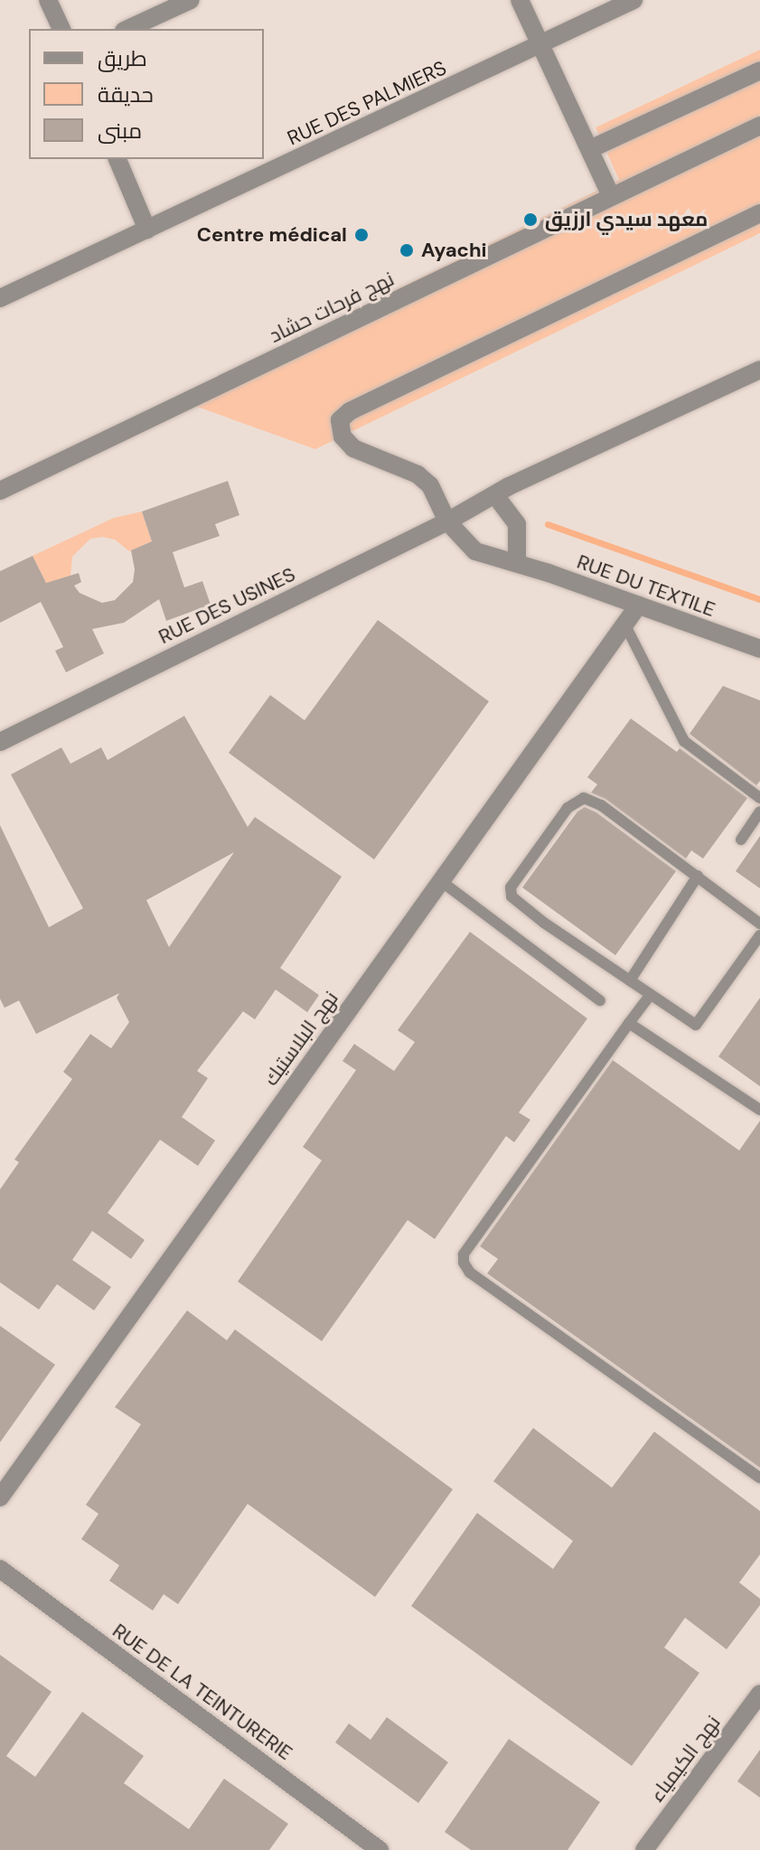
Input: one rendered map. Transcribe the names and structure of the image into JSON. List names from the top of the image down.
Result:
{
  "streets": {
    "street": [
      "RUE DES PALMIERS",
      "نهج فرحات حشاد",
      "RUE DU TEXTILE",
      "RUE DES USINES",
      "نهج البلاستيك",
      "RUE DE LA TEINTURERIE",
      "نهج الكيمياء"
    ]
  },
  "crossings": [
    ["RUE DU TEXTILE", "RUE DES USINES"],
    ["RUE DU TEXTILE", "نهج البلاستيك"]
  ],
  "places": ["معهد سيدي ارزيق", "Centre médical", "Ayachi"],
  "legend": ["طريق", "حديقة", "مبنى"]
}
